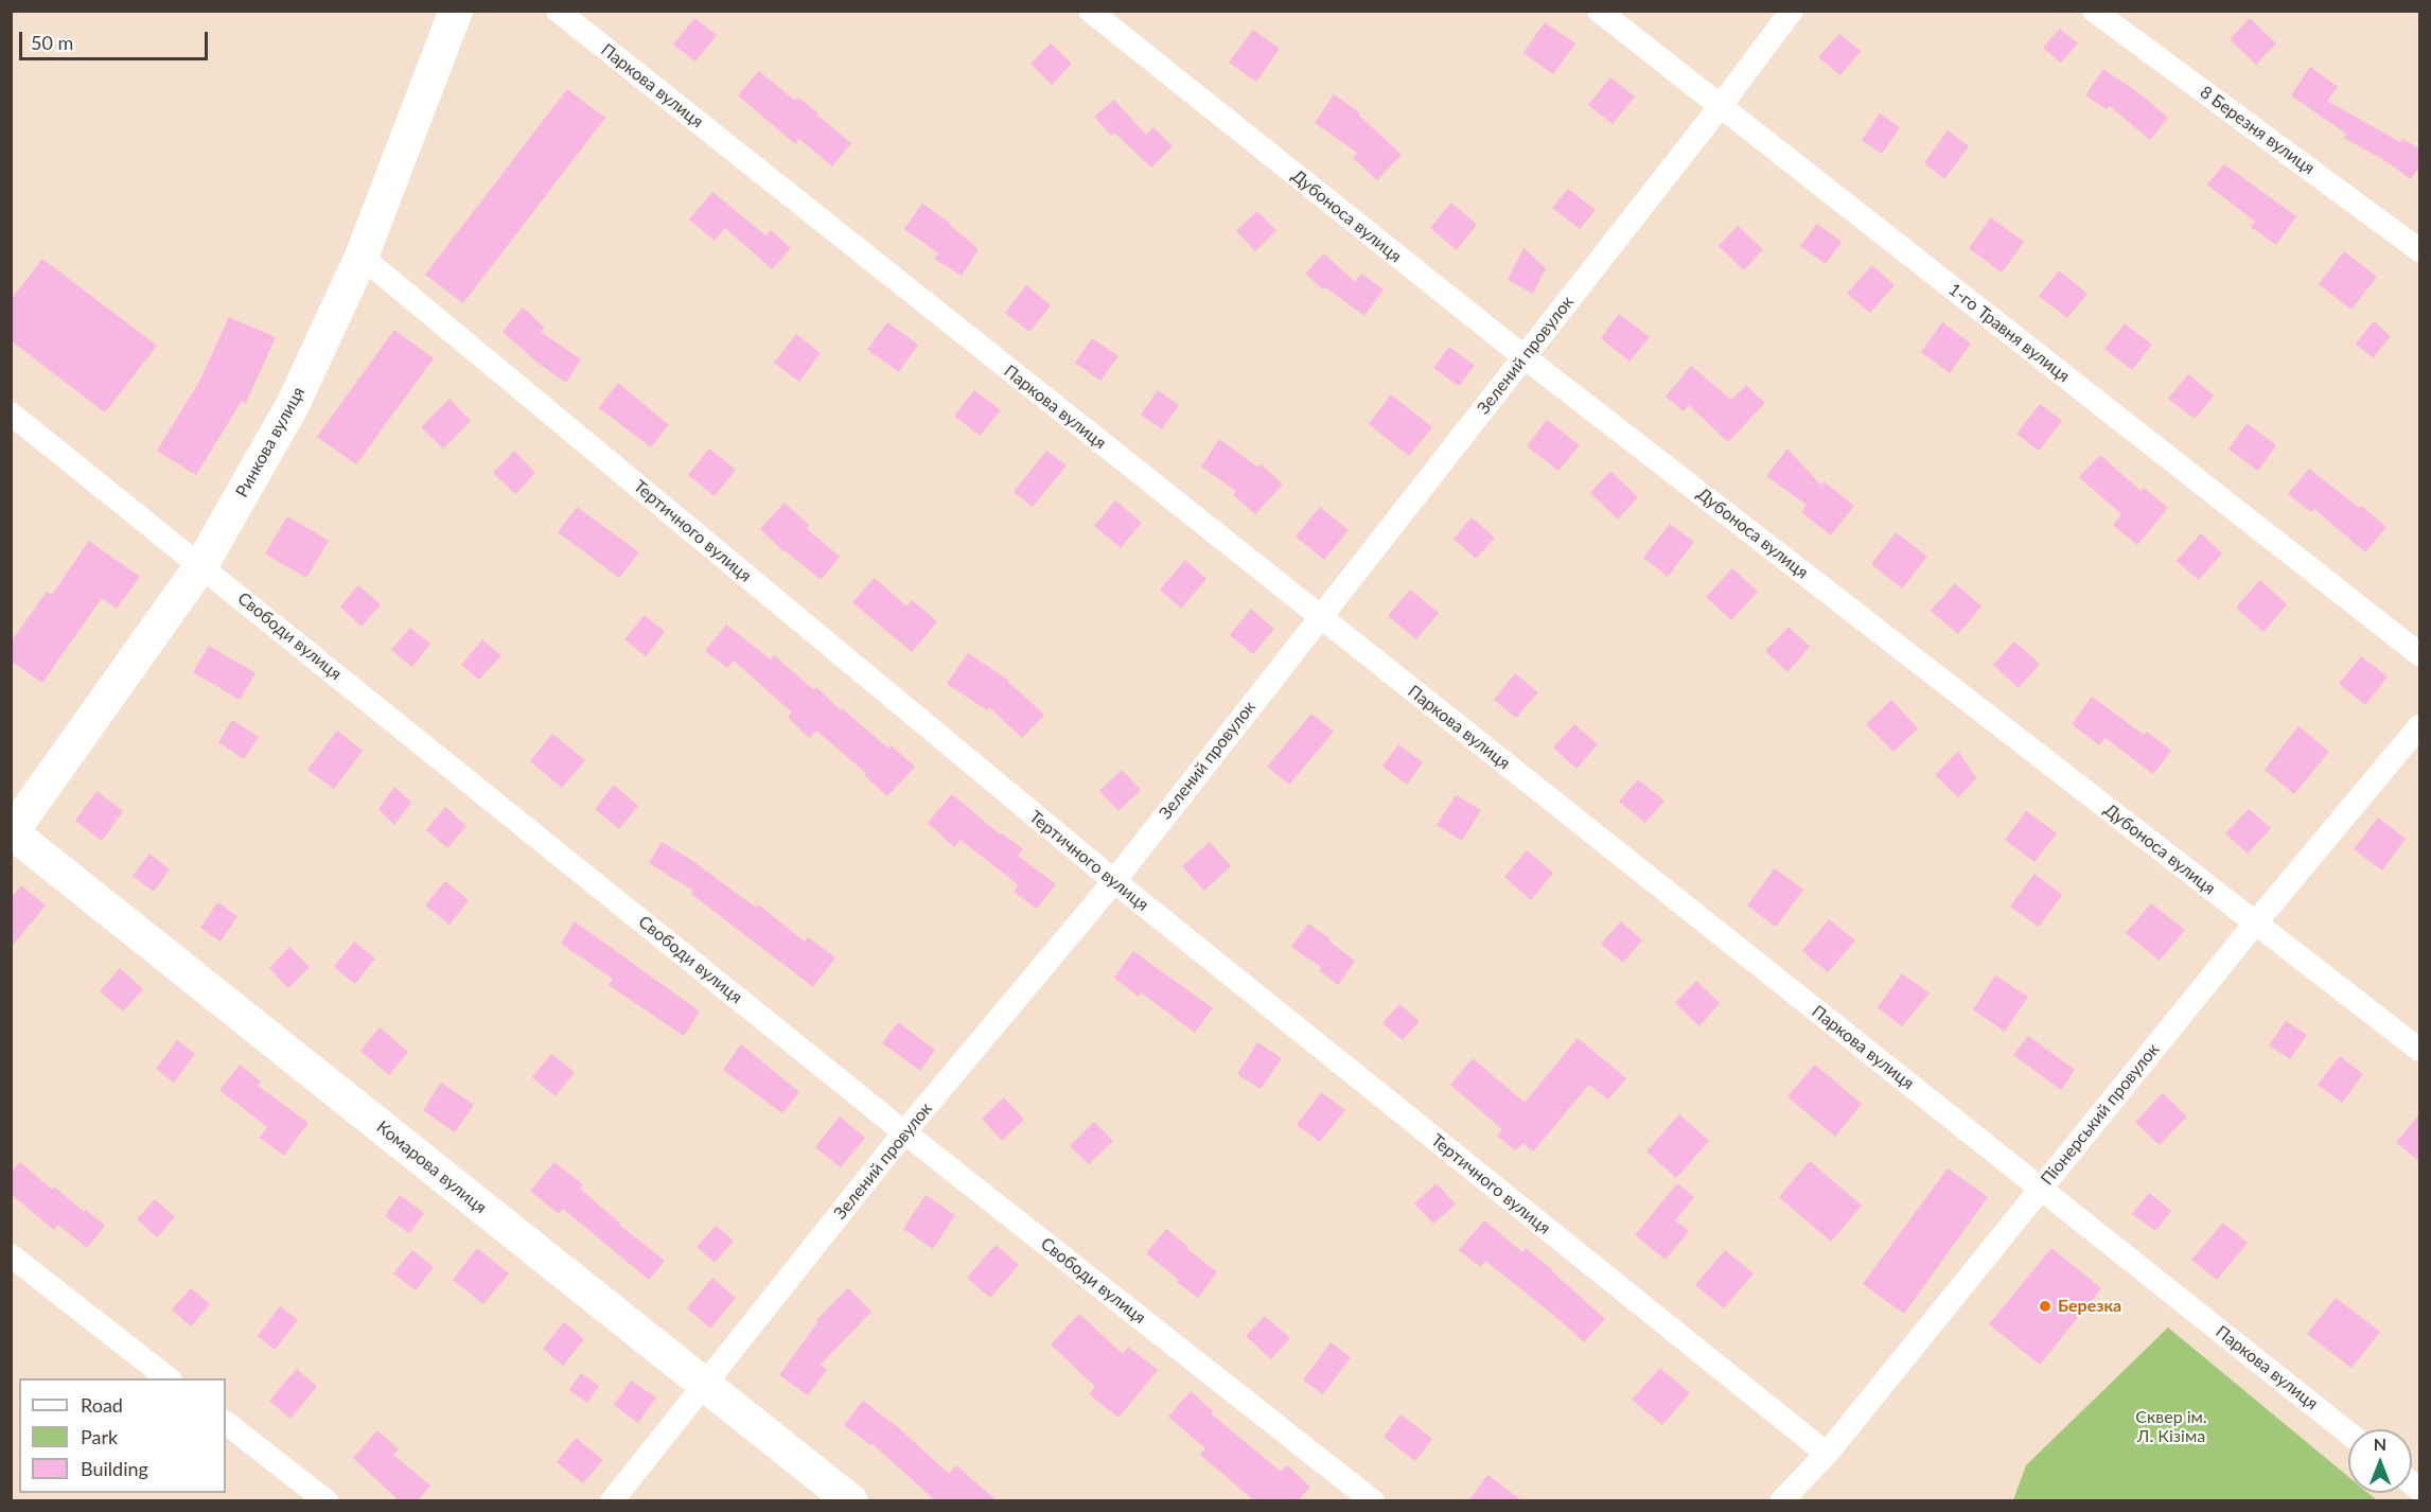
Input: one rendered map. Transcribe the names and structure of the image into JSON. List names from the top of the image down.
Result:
{
  "streets": {
    "main road": ["Ринкова вулиця", "Комарова вулиця"],
    "street": [
      "Паркова вулиця",
      "8 Березня вулиця",
      "Дубоноса вулиця",
      "1-го Травня вулиця",
      "Зелений провулок",
      "Тертичного вулиця",
      "Свободи вулиця",
      "Піонерський провулок"
    ]
  },
  "crossings": [
    ["Паркова вулиця", "Зелений провулок"],
    ["Паркова вулиця", "Піонерський провулок"],
    ["Дубоноса вулиця", "Зелений провулок"],
    ["Дубоноса вулиця", "Піонерський провулок"],
    ["1-го Травня вулиця", "Зелений провулок"],
    ["Зелений провулок", "Тертичного вулиця"],
    ["Зелений провулок", "Свободи вулиця"],
    ["Зелений провулок", "Комарова вулиця"],
    ["Ринкова вулиця", "Тертичного вулиця"],
    ["Ринкова вулиця", "Свободи вулиця"],
    ["Ринкова вулиця", "Комарова вулиця"],
    ["Тертичного вулиця", "Піонерський провулок"]
  ],
  "parks": ["Сквер ім. Л. Кізіма"],
  "places": ["Березка"],
  "legend": ["Road", "Park", "Building"],
  "scale_bar": "50 m",
  "north": "top"
}
